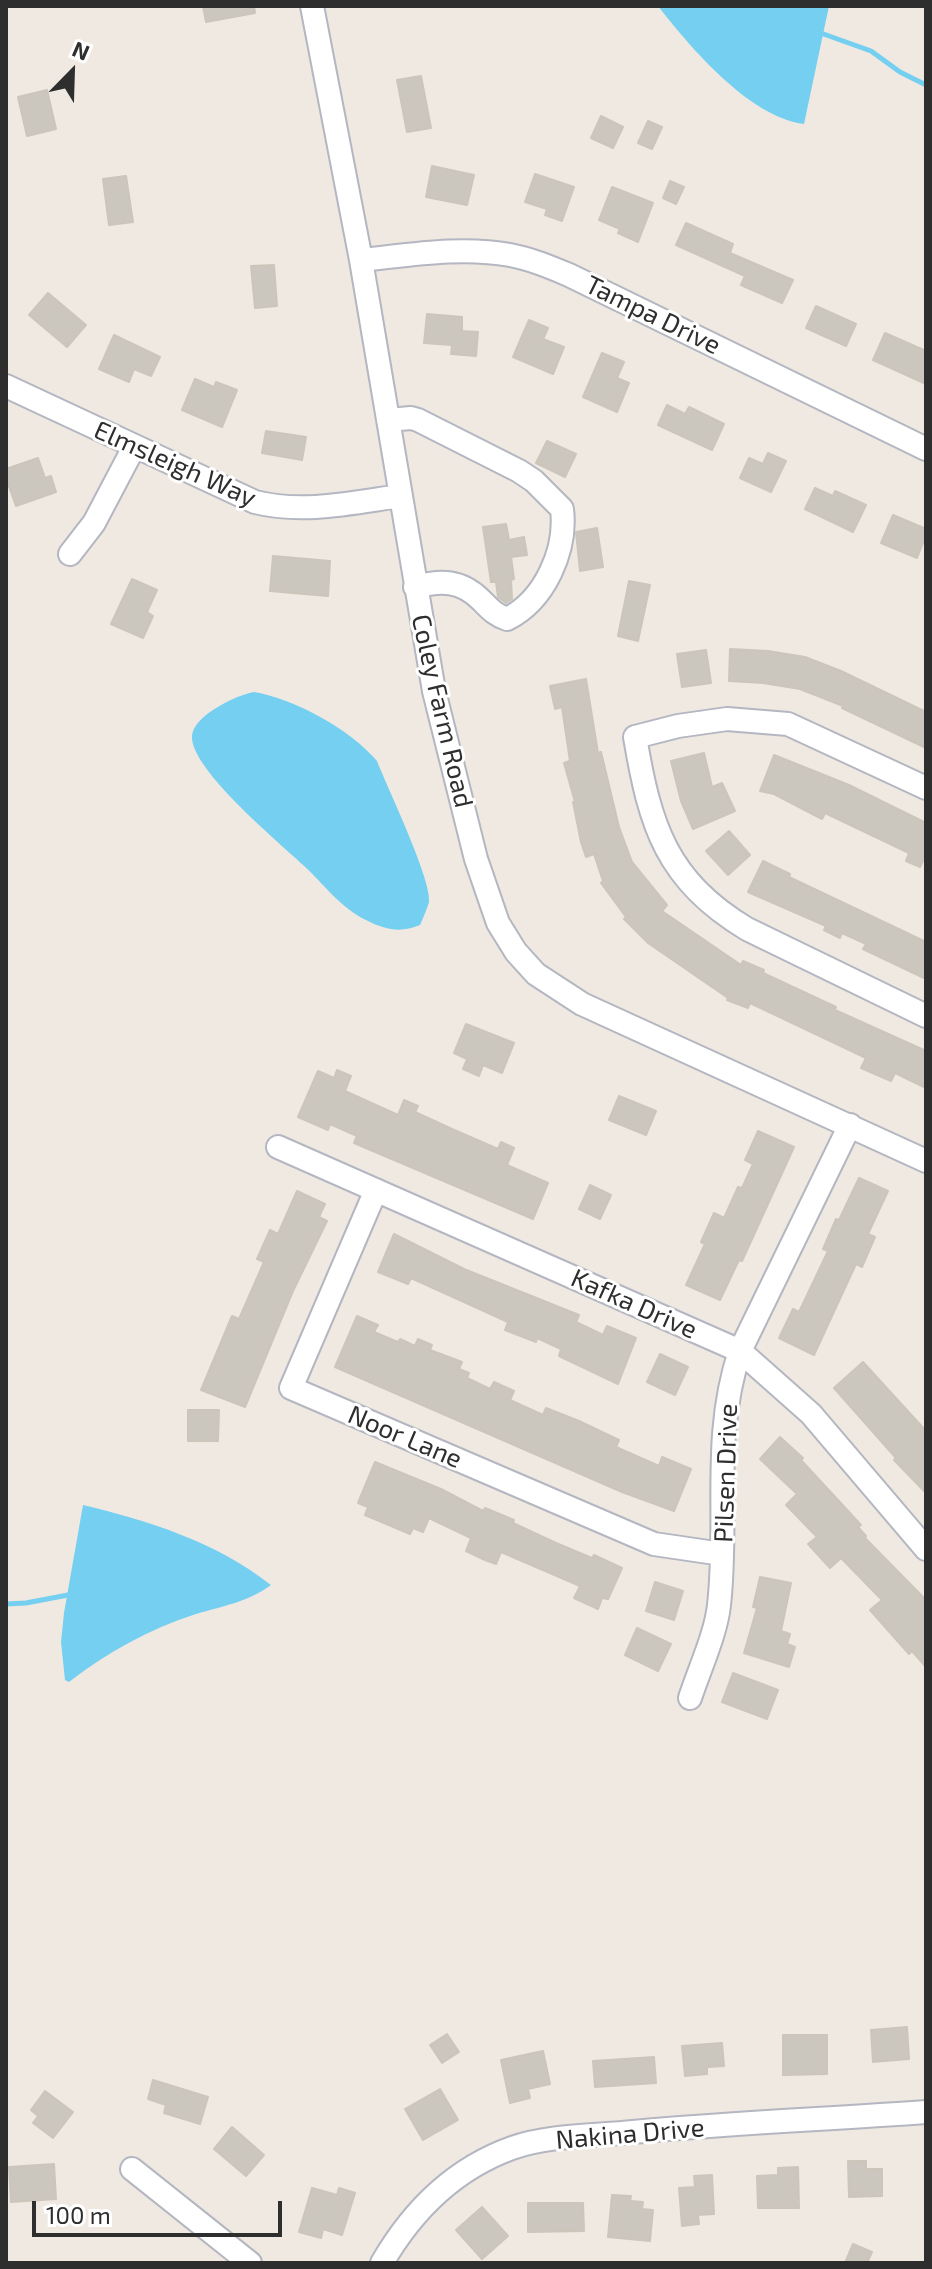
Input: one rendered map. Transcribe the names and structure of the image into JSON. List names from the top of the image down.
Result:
{
  "streets": {
    "street": [
      "Tampa Drive",
      "Elmsleigh Way",
      "Coley Farm Road",
      "Kafka Drive",
      "Noor Lane",
      "Pilsen Drive",
      "Nakina Drive"
    ]
  },
  "crossings": [
    ["Tampa Drive", "Coley Farm Road"],
    ["Elmsleigh Way", "Coley Farm Road"],
    ["Coley Farm Road", "Pilsen Drive"],
    ["Kafka Drive", "Noor Lane"],
    ["Kafka Drive", "Pilsen Drive"],
    ["Noor Lane", "Pilsen Drive"]
  ],
  "scale_bar": "100 m",
  "north": "top right"
}
